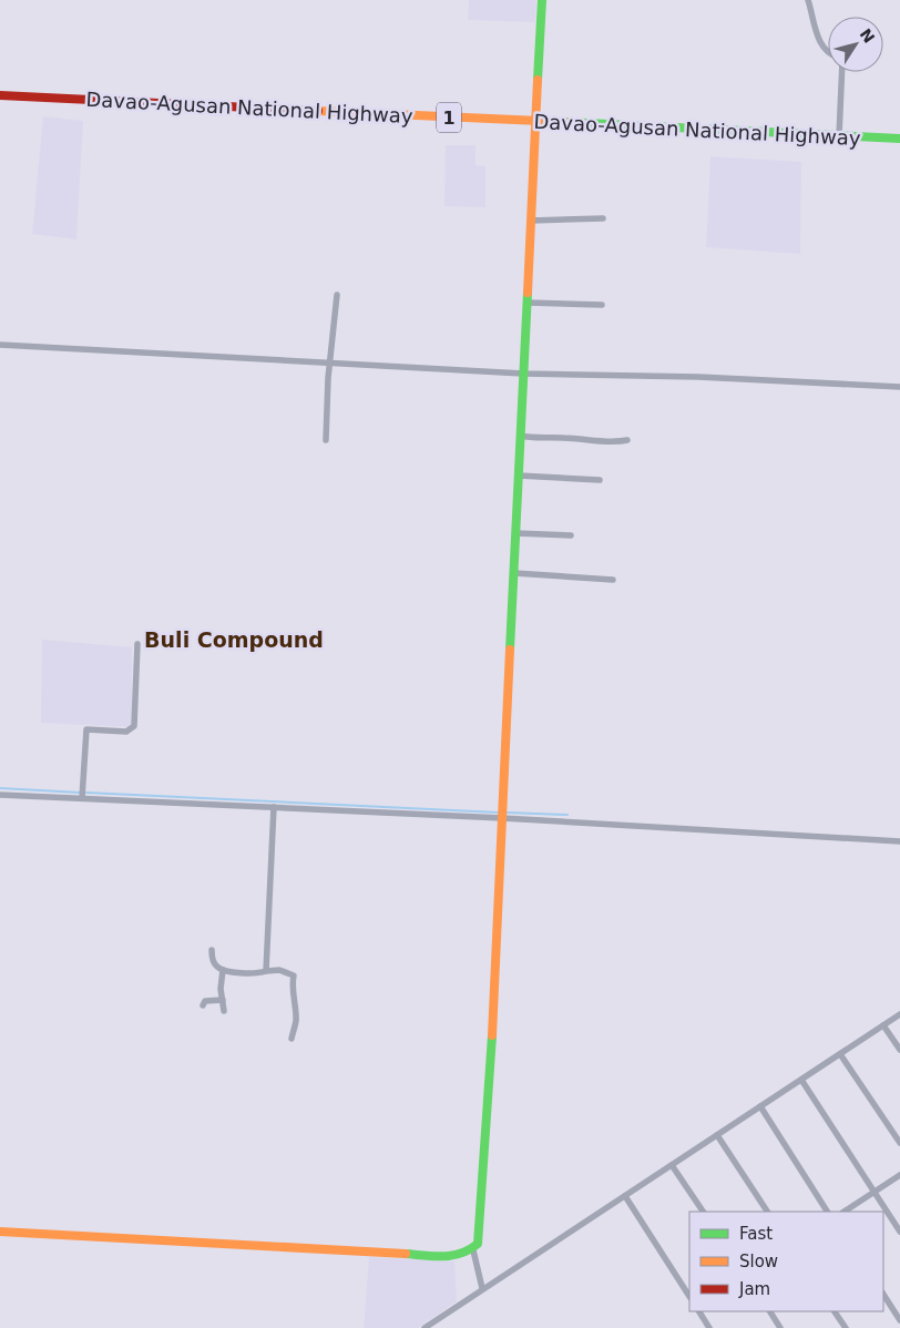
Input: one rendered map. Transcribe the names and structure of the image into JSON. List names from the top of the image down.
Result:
{
  "streets": {
    "main road": ["Davao-Agusan National Highway", "1"]
  },
  "districts": ["Buli Compound"],
  "legend": ["Fast", "Slow", "Jam"],
  "north": "top right"
}
